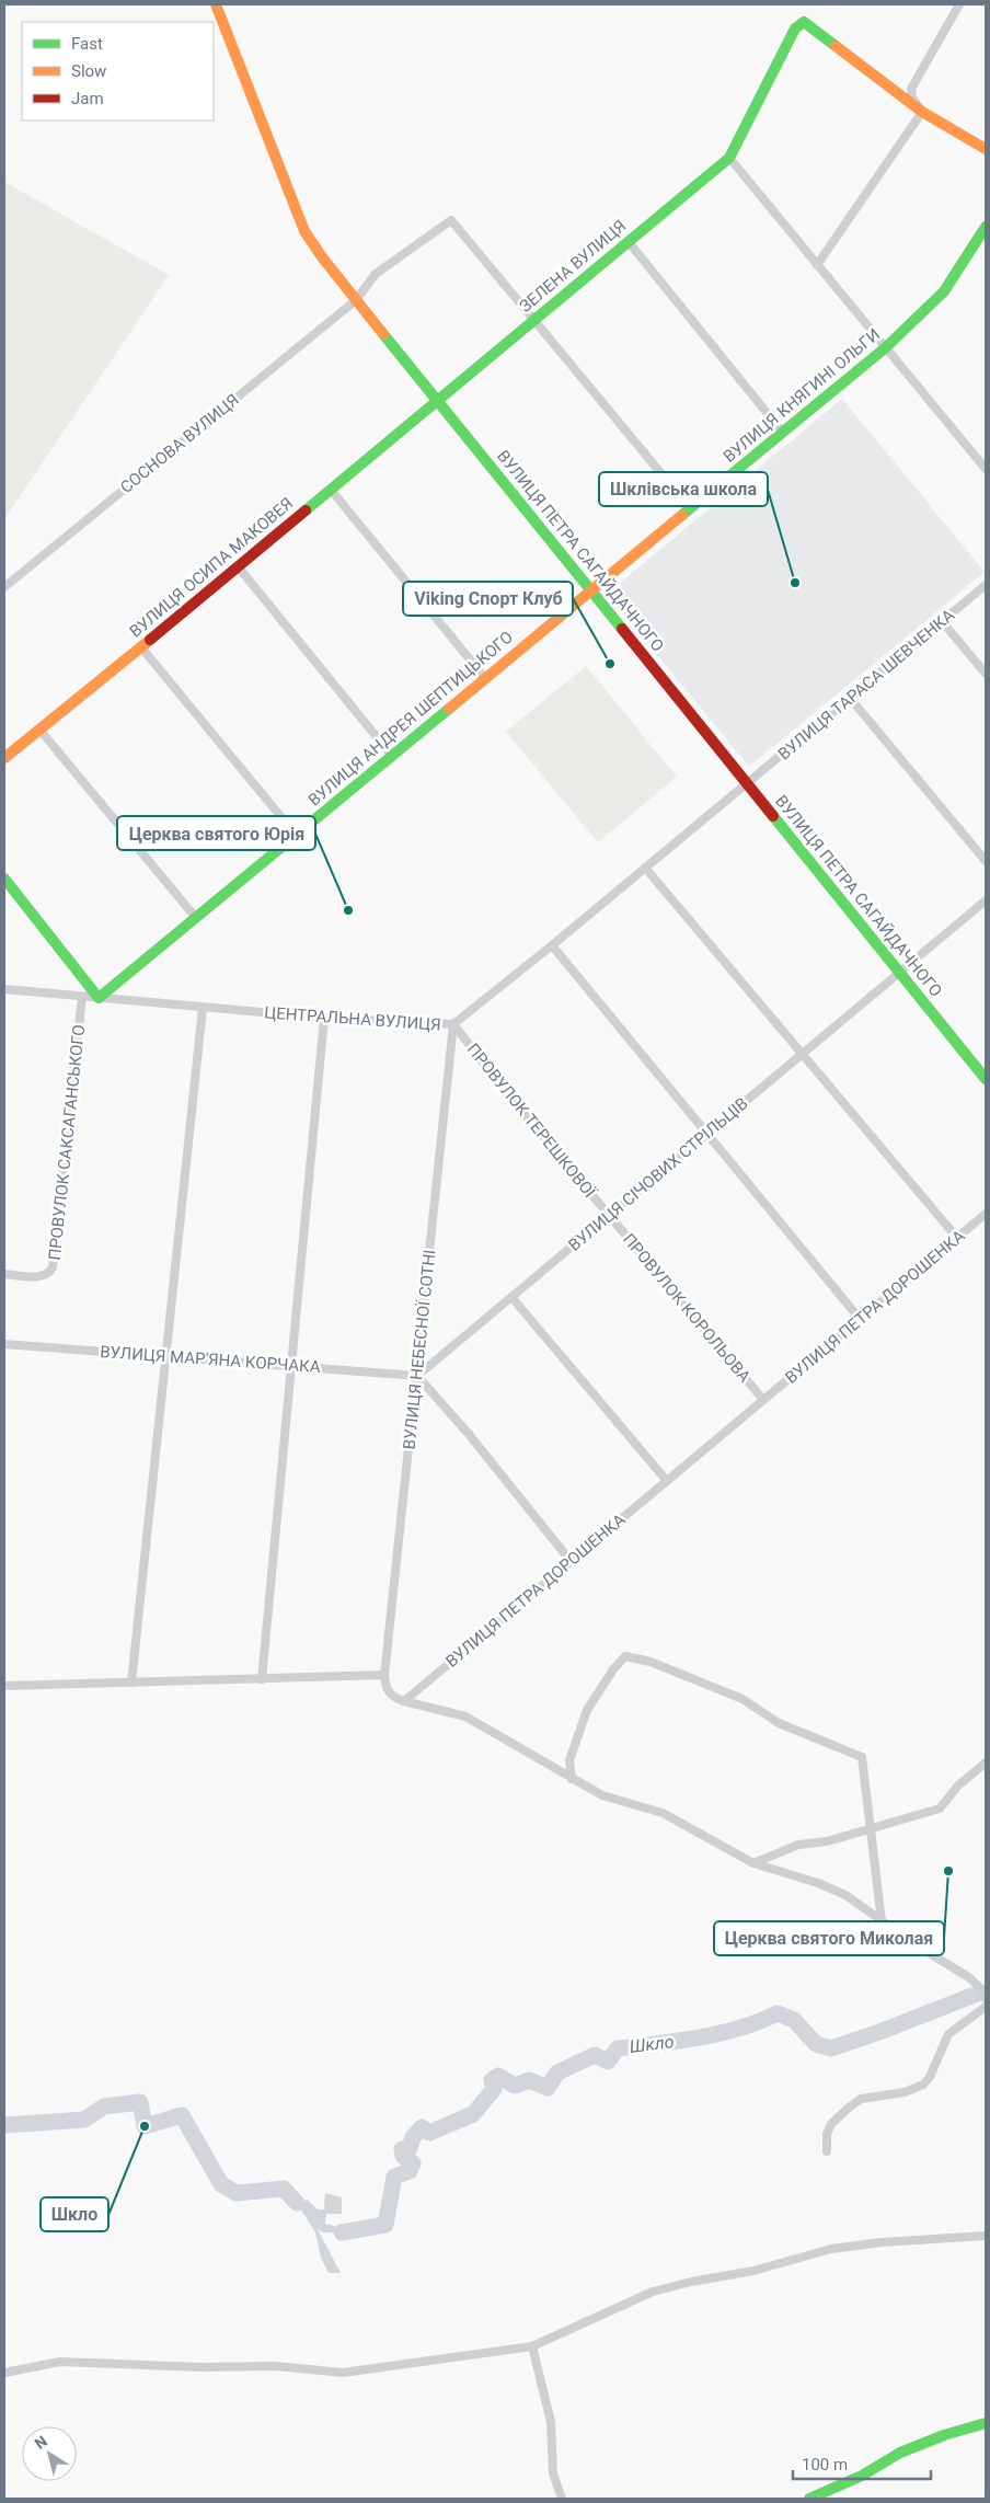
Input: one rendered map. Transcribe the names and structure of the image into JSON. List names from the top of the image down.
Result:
{
  "streets": {
    "street": [
      "ЗЕЛЕНА ВУЛИЦЯ",
      "ВУЛИЦЯ КНЯГИНІ ОЛЬГИ",
      "СОСНОВА ВУЛИЦЯ",
      "ВУЛИЦЯ ПЕТРА САГАЙДАЧНОГО",
      "ВУЛИЦЯ ОСИПА МАКОВЕЯ",
      "ВУЛИЦЯ ТАРАСА ШЕВЧЕНКА",
      "ВУЛИЦЯ АНДРЕЯ ШЕПТИЦЬКОГО",
      "ЦЕНТРАЛЬНА ВУЛИЦЯ",
      "ПРОВУЛОК ТЕРЕШКОВОЇ",
      "ПРОВУЛОК САКСАГАНСЬКОГО",
      "ВУЛИЦЯ СІЧОВИХ СТРІЛЬЦІВ",
      "ВУЛИЦЯ ПЕТРА ДОРОШЕНКА",
      "ПРОВУЛОК КОРОЛЬОВА",
      "ВУЛИЦЯ НЕБЕСНОЇ СОТНІ",
      "ВУЛИЦЯ МАР'ЯНА КОРЧАКА"
    ]
  },
  "crossings": [
    ["ЗЕЛЕНА ВУЛИЦЯ", "СОСНОВА ВУЛИЦЯ"],
    ["ЗЕЛЕНА ВУЛИЦЯ", "ВУЛИЦЯ ПЕТРА САГАЙДАЧНОГО"],
    ["ЗЕЛЕНА ВУЛИЦЯ", "ВУЛИЦЯ ОСИПА МАКОВЕЯ"],
    ["ВУЛИЦЯ КНЯГИНІ ОЛЬГИ", "ВУЛИЦЯ ПЕТРА САГАЙДАЧНОГО"],
    ["ВУЛИЦЯ КНЯГИНІ ОЛЬГИ", "ВУЛИЦЯ АНДРЕЯ ШЕПТИЦЬКОГО"],
    ["СОСНОВА ВУЛИЦЯ", "ВУЛИЦЯ ПЕТРА САГАЙДАЧНОГО"],
    ["ВУЛИЦЯ ПЕТРА САГАЙДАЧНОГО", "ВУЛИЦЯ ОСИПА МАКОВЕЯ"],
    ["ВУЛИЦЯ ПЕТРА САГАЙДАЧНОГО", "ВУЛИЦЯ ТАРАСА ШЕВЧЕНКА"],
    ["ВУЛИЦЯ ПЕТРА САГАЙДАЧНОГО", "ВУЛИЦЯ АНДРЕЯ ШЕПТИЦЬКОГО"],
    ["ВУЛИЦЯ ПЕТРА САГАЙДАЧНОГО", "ЦЕНТРАЛЬНА ВУЛИЦЯ"],
    ["ВУЛИЦЯ ПЕТРА САГАЙДАЧНОГО", "ВУЛИЦЯ СІЧОВИХ СТРІЛЬЦІВ"],
    ["ВУЛИЦЯ ТАРАСА ШЕВЧЕНКА", "ЦЕНТРАЛЬНА ВУЛИЦЯ"],
    ["ВУЛИЦЯ АНДРЕЯ ШЕПТИЦЬКОГО", "ЦЕНТРАЛЬНА ВУЛИЦЯ"],
    ["ЦЕНТРАЛЬНА ВУЛИЦЯ", "ПРОВУЛОК ТЕРЕШКОВОЇ"],
    ["ЦЕНТРАЛЬНА ВУЛИЦЯ", "ПРОВУЛОК САКСАГАНСЬКОГО"],
    ["ЦЕНТРАЛЬНА ВУЛИЦЯ", "ВУЛИЦЯ НЕБЕСНОЇ СОТНІ"],
    ["ПРОВУЛОК ТЕРЕШКОВОЇ", "ВУЛИЦЯ СІЧОВИХ СТРІЛЬЦІВ"],
    ["ПРОВУЛОК ТЕРЕШКОВОЇ", "ПРОВУЛОК КОРОЛЬОВА"],
    ["ПРОВУЛОК ТЕРЕШКОВОЇ", "ВУЛИЦЯ НЕБЕСНОЇ СОТНІ"],
    ["ВУЛИЦЯ СІЧОВИХ СТРІЛЬЦІВ", "ПРОВУЛОК КОРОЛЬОВА"],
    ["ВУЛИЦЯ СІЧОВИХ СТРІЛЬЦІВ", "ВУЛИЦЯ НЕБЕСНОЇ СОТНІ"],
    ["ВУЛИЦЯ СІЧОВИХ СТРІЛЬЦІВ", "ВУЛИЦЯ МАР'ЯНА КОРЧАКА"],
    ["ВУЛИЦЯ ПЕТРА ДОРОШЕНКА", "ПРОВУЛОК КОРОЛЬОВА"],
    ["ВУЛИЦЯ НЕБЕСНОЇ СОТНІ", "ВУЛИЦЯ МАР'ЯНА КОРЧАКА"]
  ],
  "water": ["Шкло"],
  "places": [
    "Шклівська школа",
    "Viking Спорт Клуб",
    "Церква святого Юрія",
    "Церква святого Миколая",
    "Шкло"
  ],
  "legend": ["Fast", "Slow", "Jam"],
  "scale_bar": "100 m",
  "north": "top left"
}
